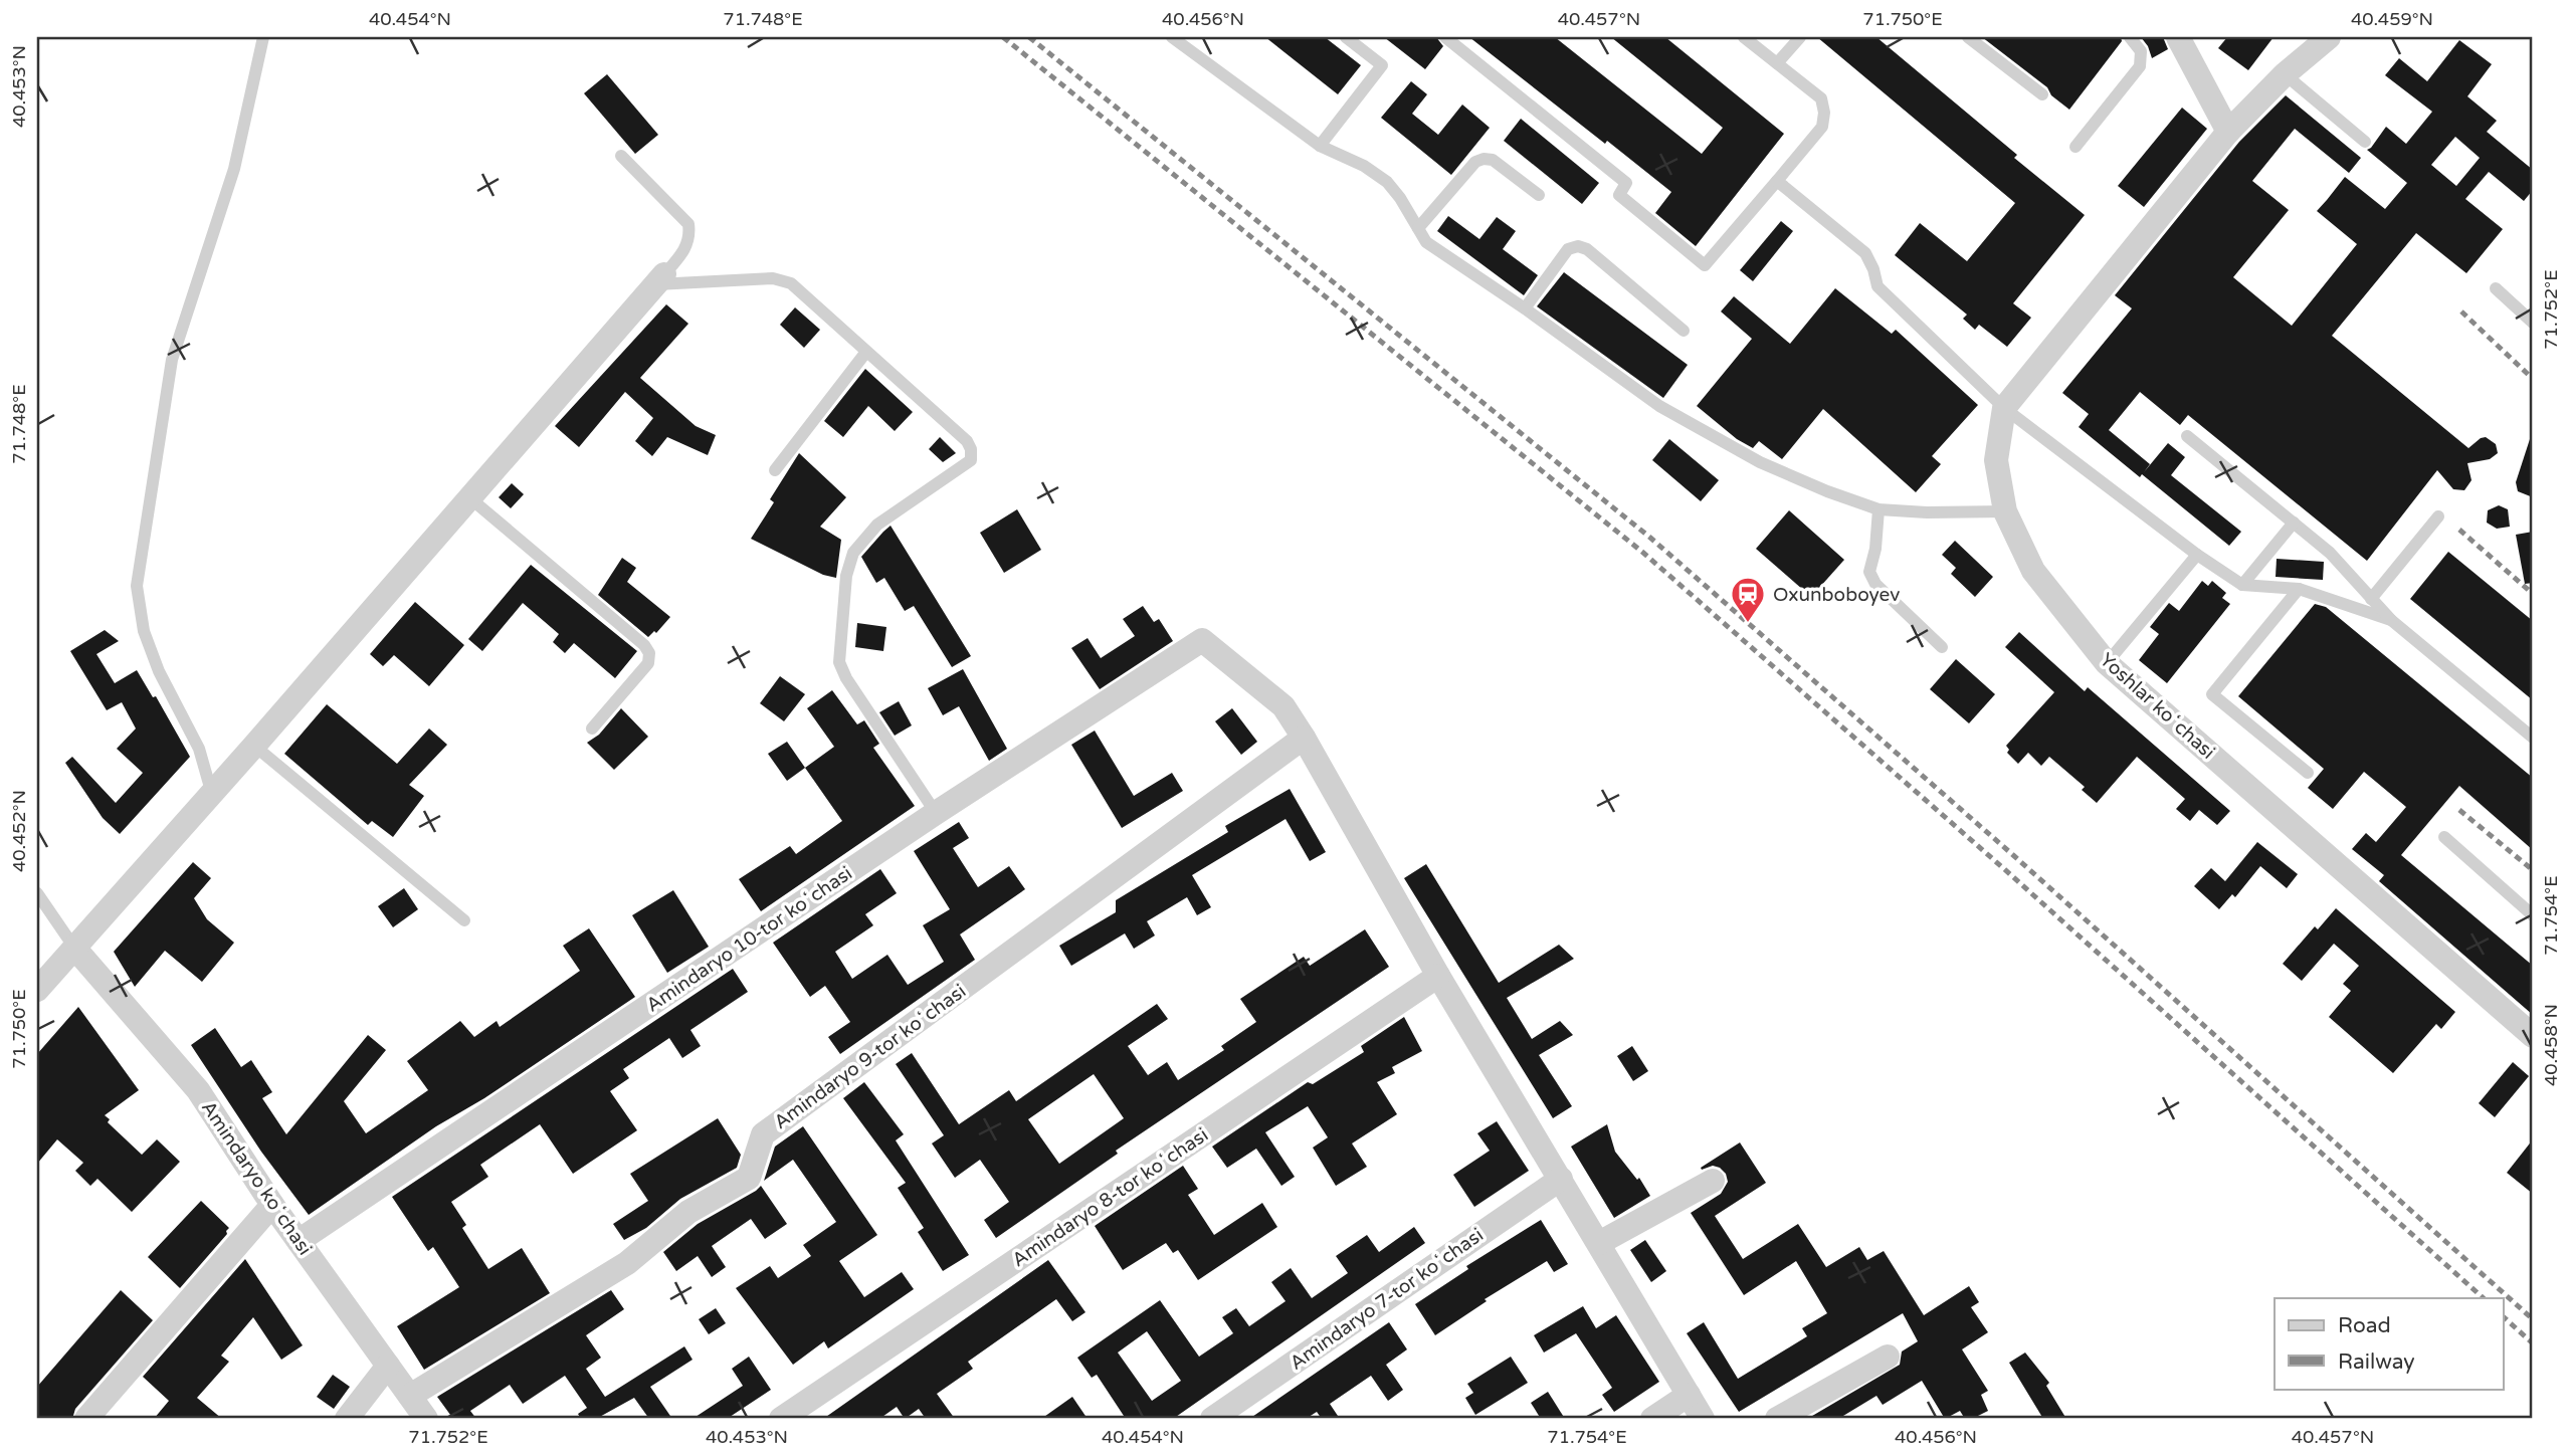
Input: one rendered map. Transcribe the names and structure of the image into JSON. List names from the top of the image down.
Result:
{
  "streets": {
    "street": [
      "Yoshlar koʻchasi",
      "Amindaryo 10-tor koʻchasi",
      "Amindaryo 9-tor koʻchasi",
      "Amindaryo koʻchasi",
      "Amindaryo 8-tor koʻchasi",
      "Amindaryo 7-tor koʻchasi"
    ]
  },
  "crossings": [
    ["Amindaryo 10-tor koʻchasi", "Amindaryo 9-tor koʻchasi"],
    ["Amindaryo 10-tor koʻchasi", "Amindaryo koʻchasi"],
    ["Amindaryo 9-tor koʻchasi", "Amindaryo koʻchasi"]
  ],
  "places": {
    "station": ["Oxunboboyev"]
  },
  "legend": ["Road", "Railway"],
  "coordinates": [
    "40.454°N",
    "71.748°E",
    "40.456°N",
    "40.457°N",
    "71.750°E",
    "40.459°N",
    "40.453°N",
    "71.752°E",
    "40.452°N",
    "71.754°E",
    "40.458°N"
  ]
}
